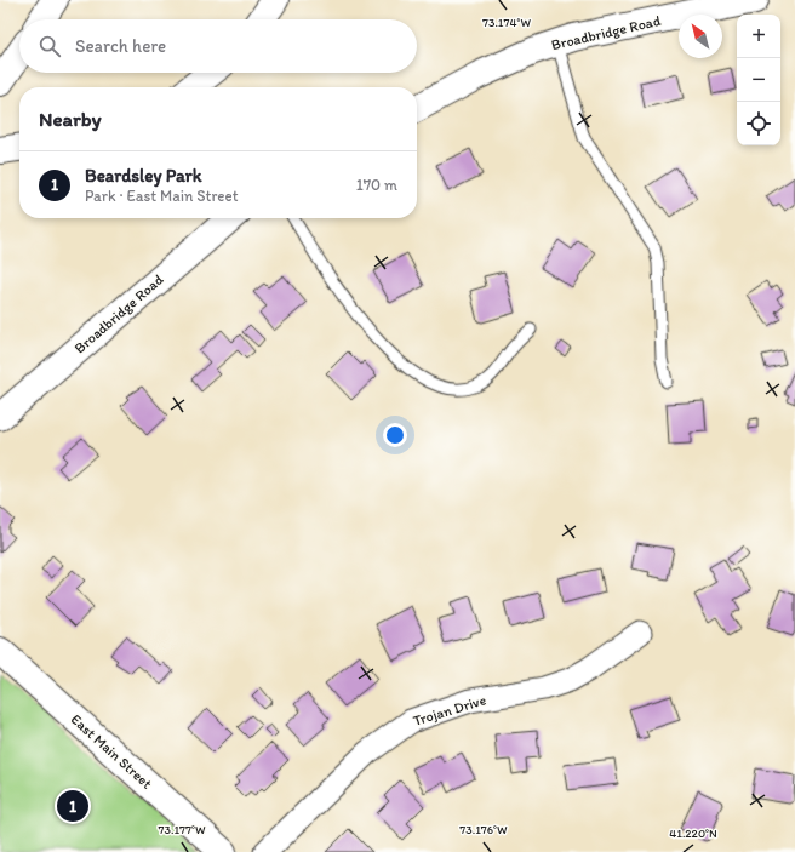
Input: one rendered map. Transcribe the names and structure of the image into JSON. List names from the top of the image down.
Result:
{
  "streets": {
    "main road": ["Broadbridge Road", "East Main Street"],
    "street": ["Trojan Drive"]
  },
  "north": "top left",
  "page": {
    "map_buttons": ["+", "−"],
    "search": "Search here",
    "heading": "Nearby",
    "list": [
      {
        "mark": "1",
        "name": "Beardsley Park",
        "note": "Park · East Main Street",
        "value": "170 m"
      }
    ],
    "pins": "1"
  },
  "coordinates": [
    "73.174°W",
    "73.177°W",
    "73.176°W",
    "41.220°N"
  ]
}
